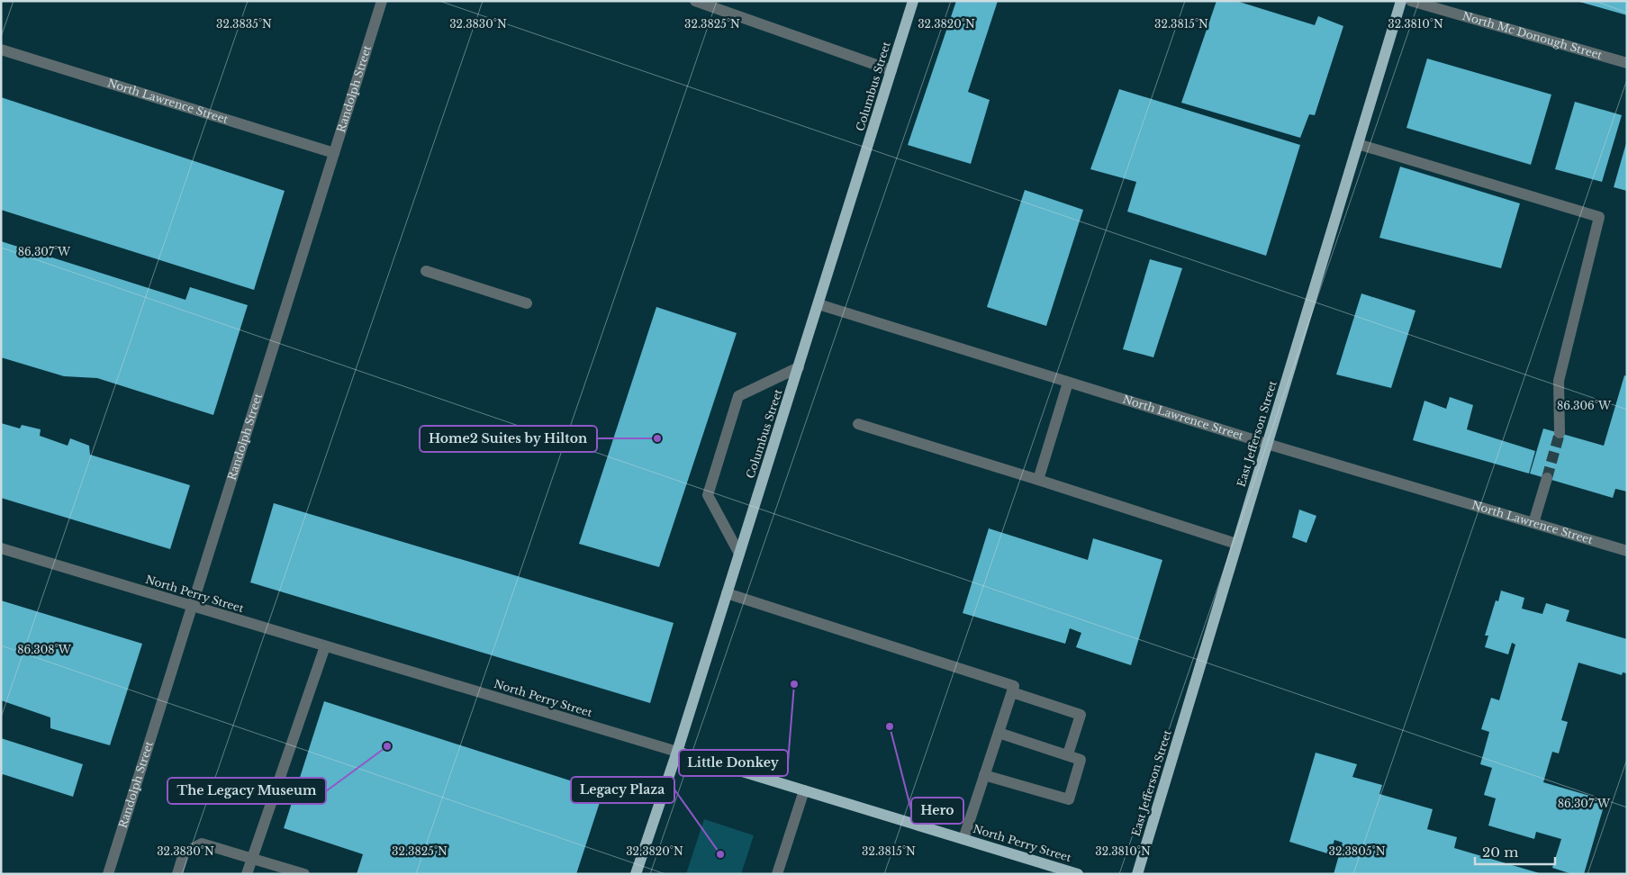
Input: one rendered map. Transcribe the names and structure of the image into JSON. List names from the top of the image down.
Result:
{
  "streets": {
    "main road": ["Columbus Street", "East Jefferson Street", "North Perry Street"],
    "street": ["North Mc Donough Street", "Randolph Street", "North Lawrence Street"]
  },
  "crossings": [
    ["Columbus Street", "North Lawrence Street"],
    ["Columbus Street", "North Perry Street"],
    ["Randolph Street", "North Lawrence Street"],
    ["Randolph Street", "North Perry Street"],
    ["North Lawrence Street", "East Jefferson Street"]
  ],
  "places": [
    "Home2 Suites by Hilton",
    "Little Donkey",
    "Hero",
    "The Legacy Museum",
    "Legacy Plaza"
  ],
  "scale_bar": "20 m",
  "coordinates": [
    "32.3835°N",
    "32.3830°N",
    "32.3825°N",
    "32.3820°N",
    "32.3815°N",
    "32.3810°N",
    "86.307°W",
    "86.306°W",
    "86.308°W",
    "32.3805°N"
  ]
}
